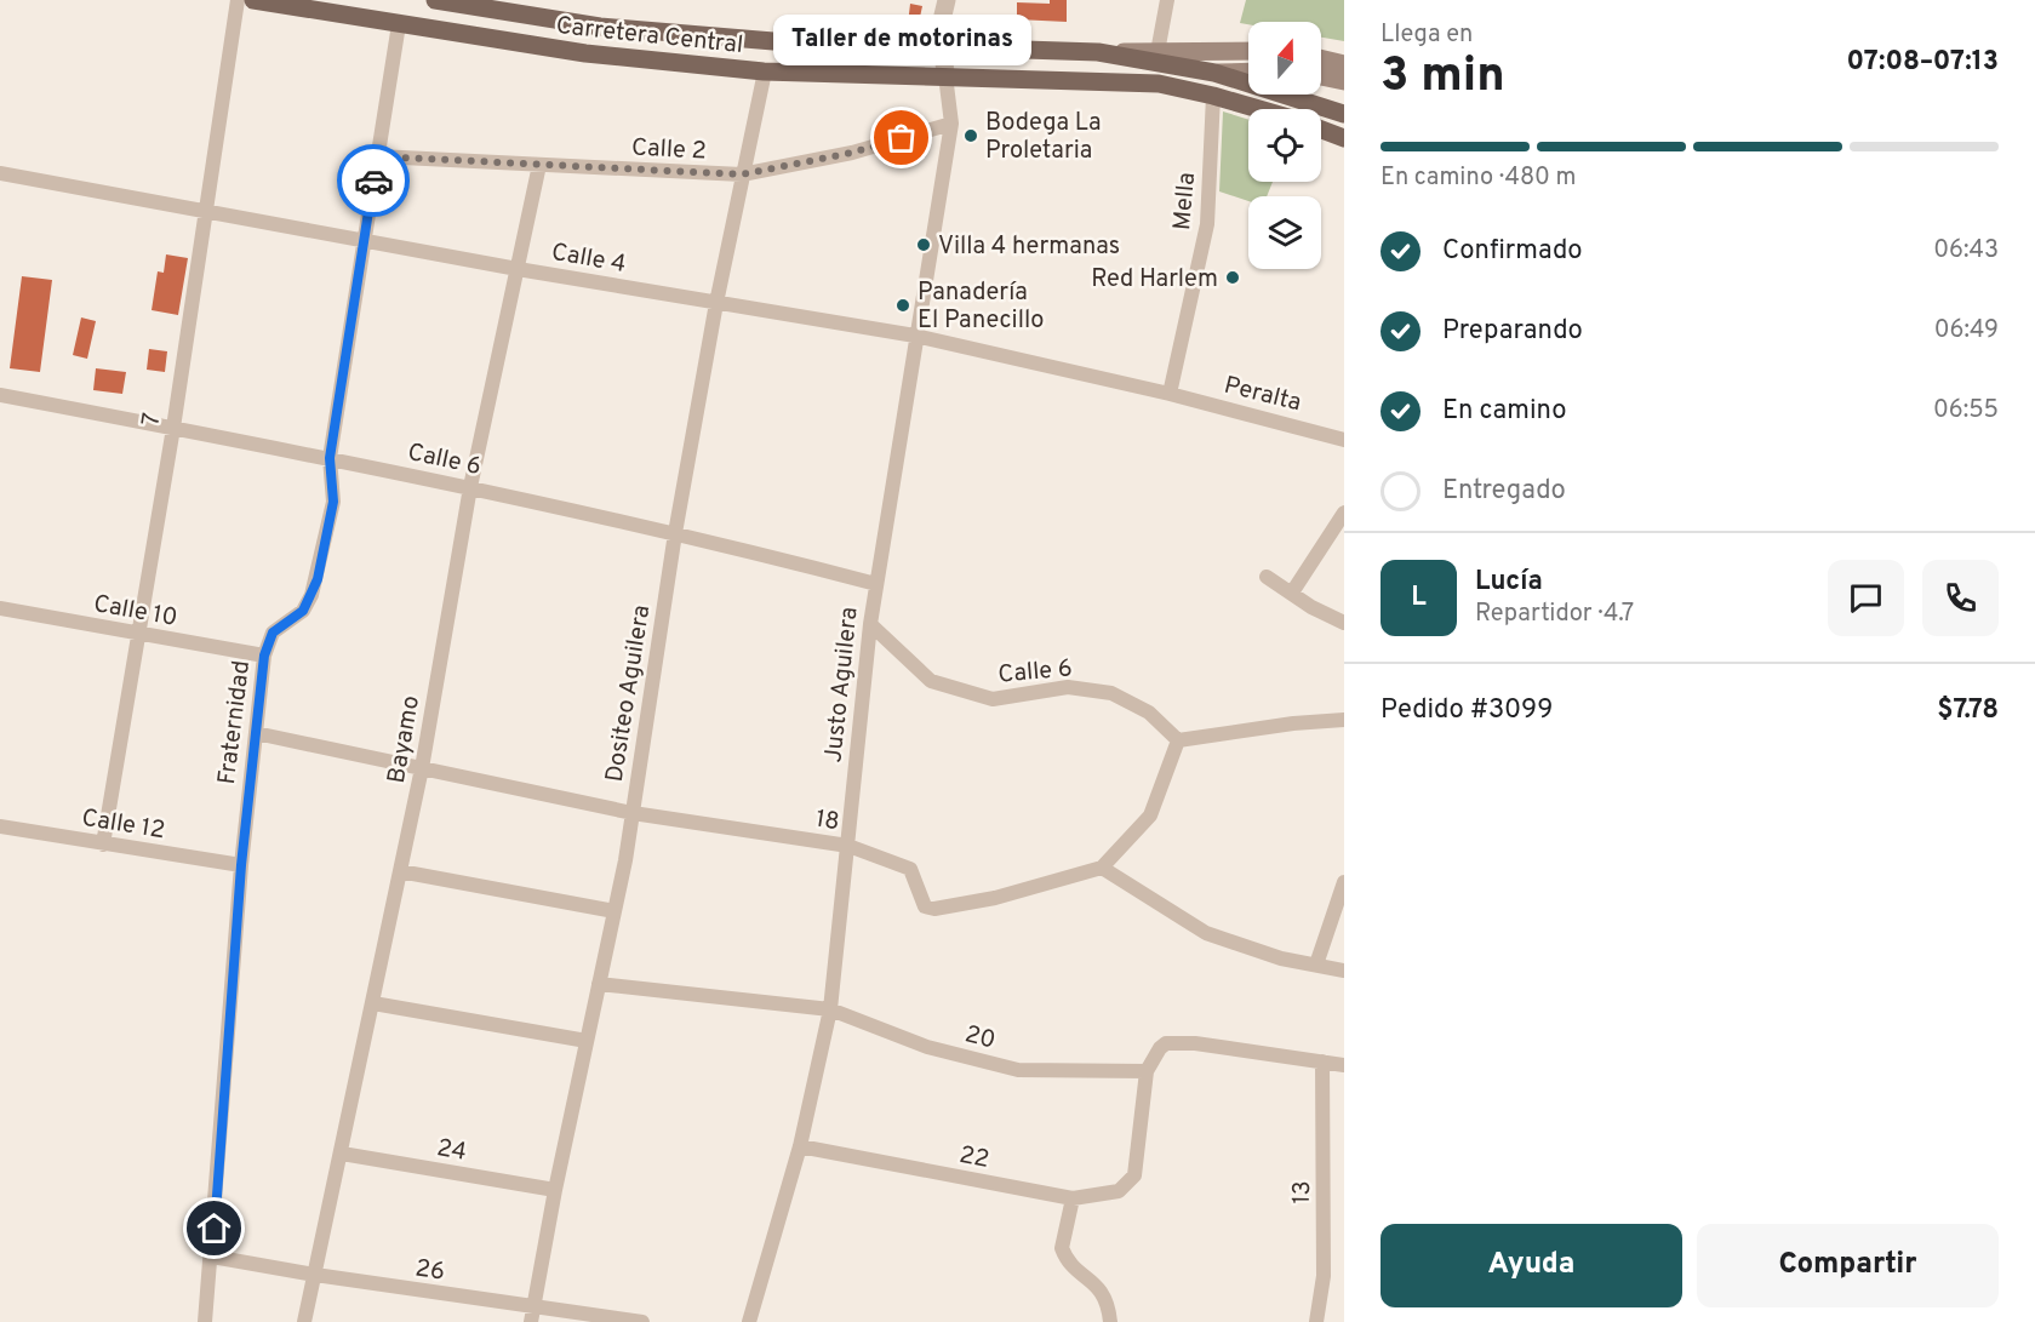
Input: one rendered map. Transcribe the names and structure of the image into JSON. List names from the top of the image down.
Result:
{
  "streets": {
    "main road": ["Carretera Central"],
    "street": [
      "Calle 2",
      "Mella",
      "Calle 4",
      "Peralta",
      "7",
      "Calle 6",
      "Calle 10",
      "Justo Aguilera",
      "Dositeo Aguilera",
      "Fraternidad",
      "Bayamo",
      "18",
      "Calle 12",
      "20",
      "24",
      "22",
      "13",
      "26"
    ]
  },
  "crossings": [
    ["Carretera Central", "Mella"],
    ["Carretera Central", "Justo Aguilera"],
    ["Carretera Central", "Dositeo Aguilera"],
    ["Carretera Central", "Fraternidad"],
    ["Calle 2", "Justo Aguilera"],
    ["Calle 2", "Dositeo Aguilera"],
    ["Calle 2", "Fraternidad"],
    ["Calle 2", "Bayamo"],
    ["Mella", "Calle 4"],
    ["Mella", "Peralta"],
    ["Calle 4", "Peralta"],
    ["Calle 4", "7"],
    ["Calle 4", "Justo Aguilera"],
    ["Calle 4", "Dositeo Aguilera"],
    ["Calle 4", "Fraternidad"],
    ["Calle 4", "Bayamo"],
    ["7", "Calle 6"],
    ["7", "Calle 10"],
    ["7", "Calle 12"],
    ["Calle 6", "Justo Aguilera"],
    ["Calle 6", "Dositeo Aguilera"],
    ["Calle 6", "Fraternidad"],
    ["Calle 6", "Bayamo"],
    ["Calle 10", "Fraternidad"],
    ["Justo Aguilera", "18"],
    ["Justo Aguilera", "20"],
    ["Justo Aguilera", "22"],
    ["Dositeo Aguilera", "18"],
    ["Dositeo Aguilera", "20"],
    ["Dositeo Aguilera", "24"],
    ["Dositeo Aguilera", "26"],
    ["Fraternidad", "18"],
    ["Fraternidad", "Calle 12"],
    ["Fraternidad", "26"],
    ["Bayamo", "18"],
    ["Bayamo", "24"],
    ["Bayamo", "26"],
    ["20", "22"]
  ],
  "places": [
    "Bodega La Proletaria",
    "Taller de motorinas",
    "Villa 4 hermanas",
    "Red Harlem",
    "Panadería El Panecillo"
  ],
  "north": "top",
  "page": {
    "heading": ["3 min", "Llega en", "07:08–07:13"],
    "panel": [
      "Lucía",
      "Repartidor · 4.7",
      "Pedido #3099",
      "$7.78"
    ],
    "bubble": "Taller de motorinas",
    "bar": "En camino · 480 m",
    "list": [
      ["Confirmado", "06:43"],
      ["Preparando", "06:49"],
      ["En camino", "06:55"],
      "Entregado"
    ],
    "round": "L",
    "buttons": ["Ayuda", "Compartir"]
  }
}
